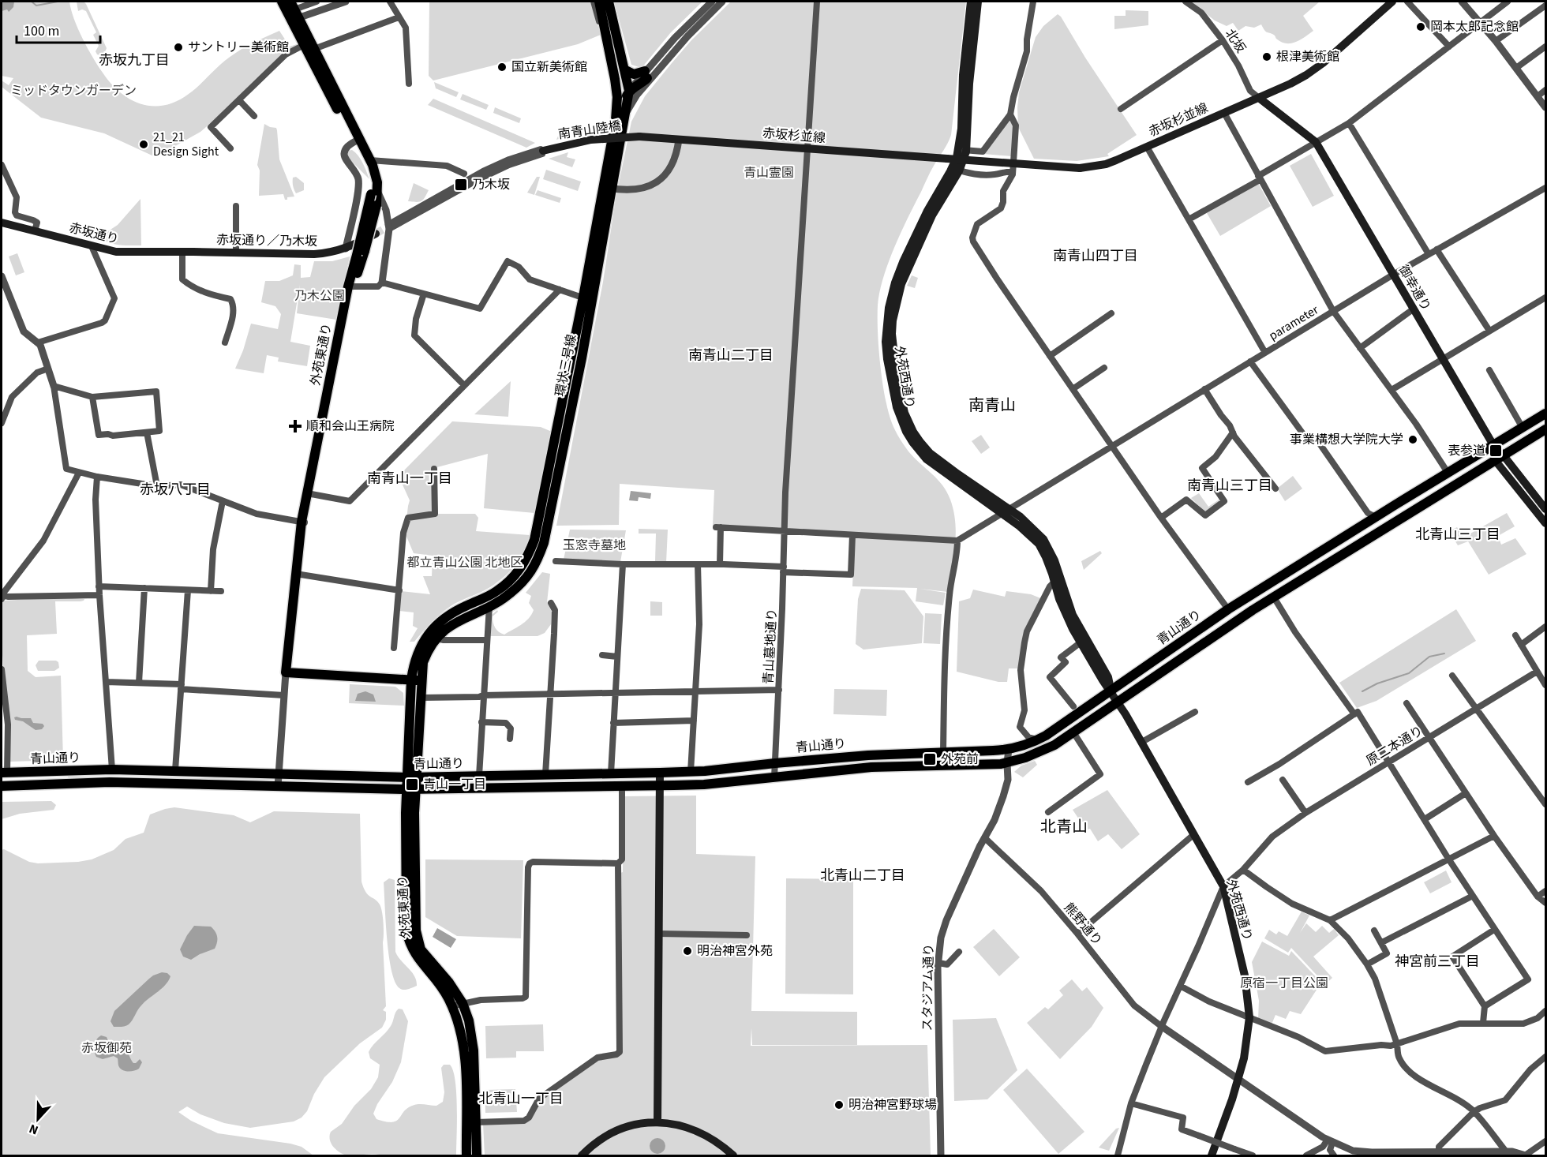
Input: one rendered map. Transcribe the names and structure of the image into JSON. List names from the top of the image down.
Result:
{
  "streets": {
    "main road": [
      "赤坂杉並線",
      "南青山陸橋",
      "赤坂通り",
      "赤坂通り／乃木坂",
      "御幸通り",
      "外苑東通り",
      "環状三号線",
      "外苑西通り",
      "青山通り"
    ],
    "street": [
      "北坂",
      "parameter",
      "青山墓地通り",
      "原二本通り",
      "熊野通り",
      "スタジアム通り"
    ]
  },
  "crossings": [
    ["北坂", "赤坂杉並線"],
    ["赤坂杉並線", "南青山陸橋"],
    ["赤坂杉並線", "青山墓地通り"],
    ["赤坂通り", "赤坂通り／乃木坂"],
    ["御幸通り", "parameter"],
    ["御幸通り", "青山通り"],
    ["parameter", "外苑西通り"],
    ["外苑東通り", "環状三号線"],
    ["外苑東通り", "青山通り"],
    ["外苑西通り", "青山通り"],
    ["外苑西通り", "原二本通り"],
    ["青山通り", "青山墓地通り"],
    ["青山通り", "スタジアム通り"],
    ["熊野通り", "スタジアム通り"]
  ],
  "districts": [
    "赤坂九丁目",
    "南青山四丁目",
    "南青山二丁目",
    "南青山",
    "南青山一丁目",
    "南青山三丁目",
    "赤坂八丁目",
    "北青山三丁目",
    "北青山",
    "北青山二丁目",
    "神宮前三丁目",
    "北青山一丁目"
  ],
  "parks": [
    "ミッドタウンガーデン",
    "青山霊園",
    "乃木公園",
    "玉窓寺墓地",
    "都立青山公園 北地区",
    "原宿一丁目公園",
    "赤坂御苑"
  ],
  "places": {
    "other": [
      "岡本太郎記念館",
      "サントリー美術館",
      "根津美術館",
      "国立新美術館",
      "21_21 Design Sight",
      "事業構想大学院大学",
      "明治神宮外苑",
      "明治神宮野球場"
    ],
    "transit": [
      "乃木坂",
      "表参道",
      "外苑前",
      "青山一丁目"
    ],
    "health": ["順和会山王病院"]
  },
  "scale_bar": "100 m",
  "north": "bottom"
}
